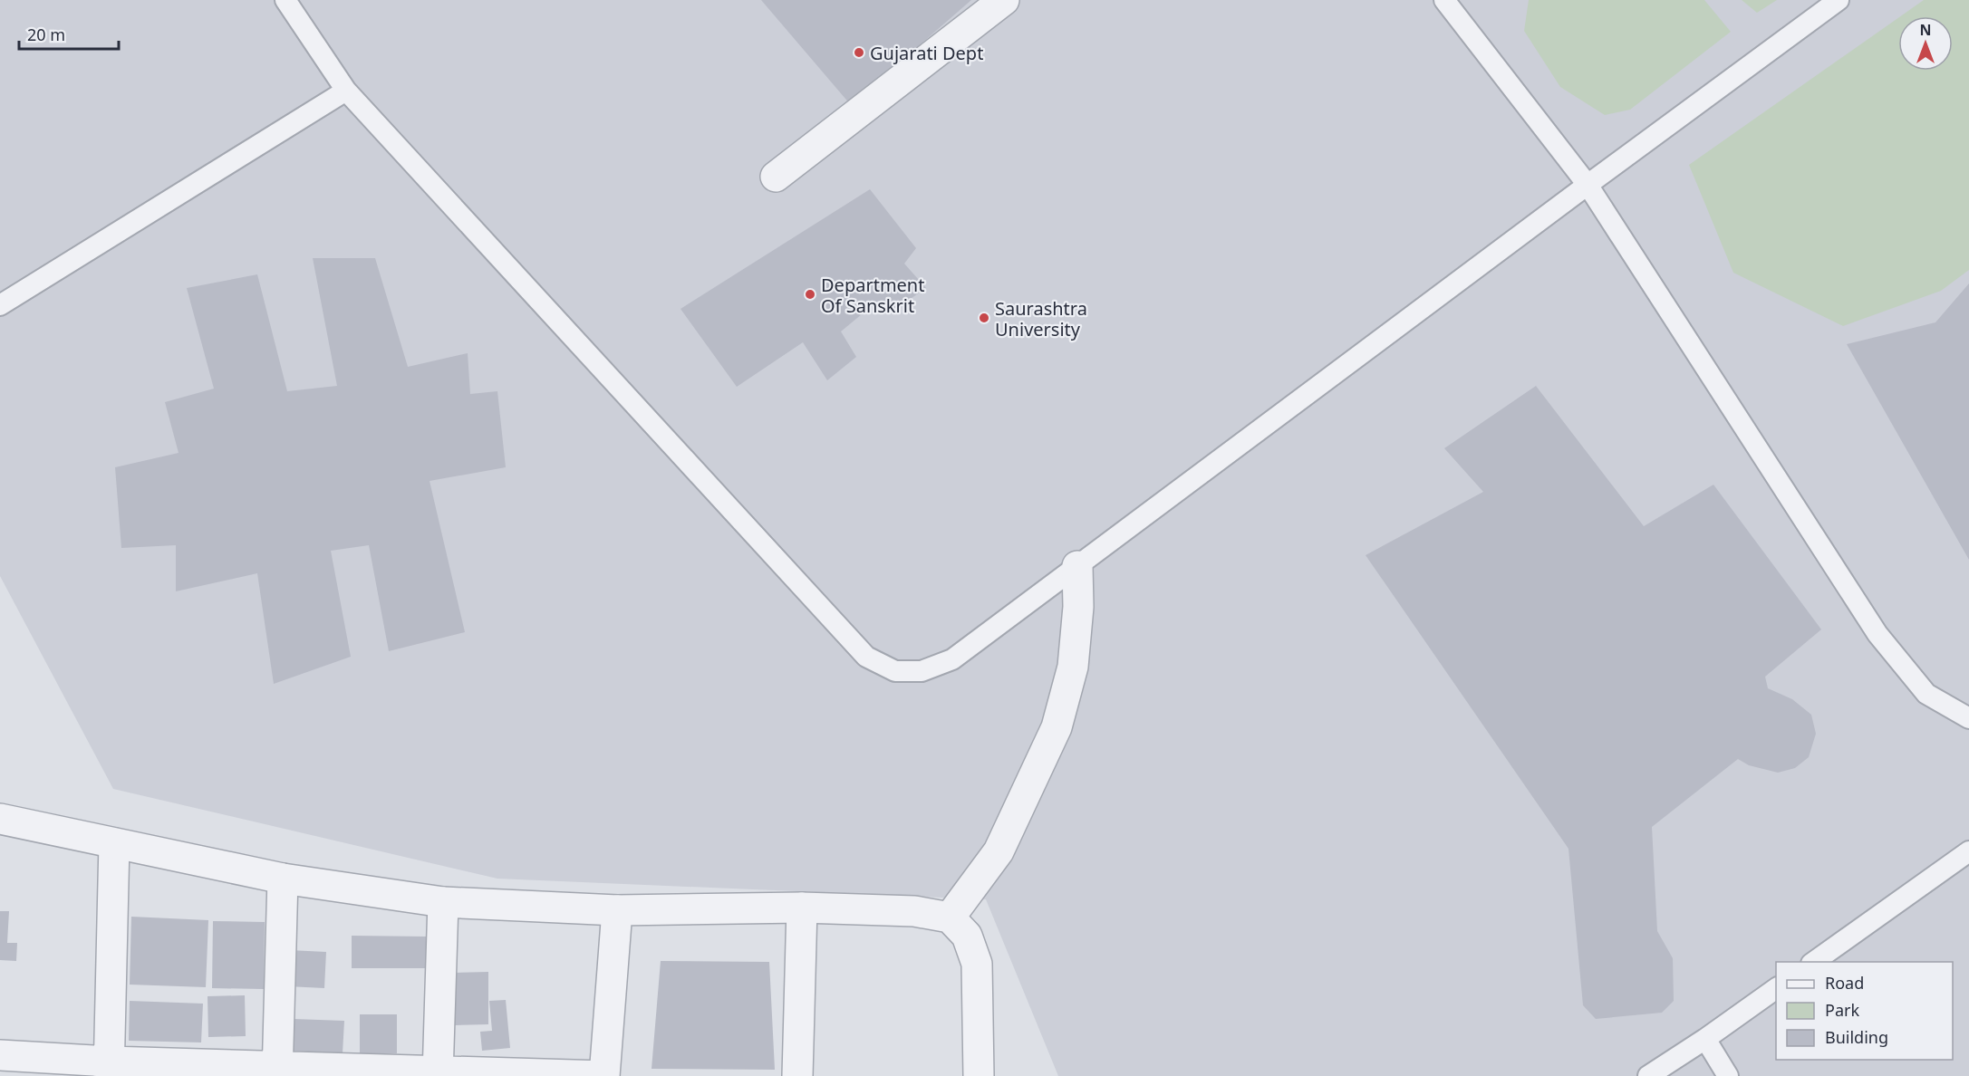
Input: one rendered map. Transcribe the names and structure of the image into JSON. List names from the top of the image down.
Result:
{
  "places": ["Gujarati Dept", "Department Of Sanskrit", "Saurashtra University"],
  "legend": ["Road", "Park", "Building"],
  "scale_bar": "20 m",
  "north": "top"
}
